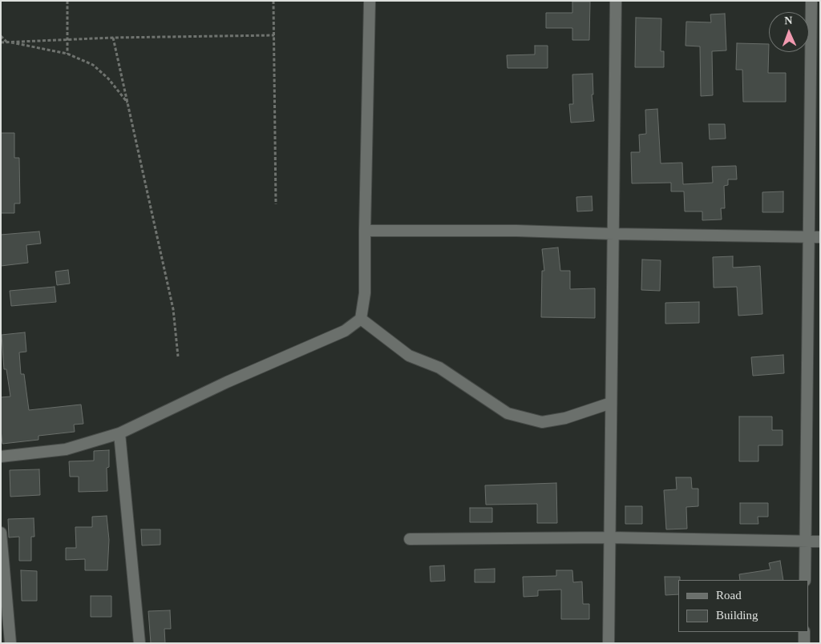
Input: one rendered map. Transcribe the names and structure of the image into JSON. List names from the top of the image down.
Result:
{
  "legend": ["Road", "Building"],
  "north": "top"
}
